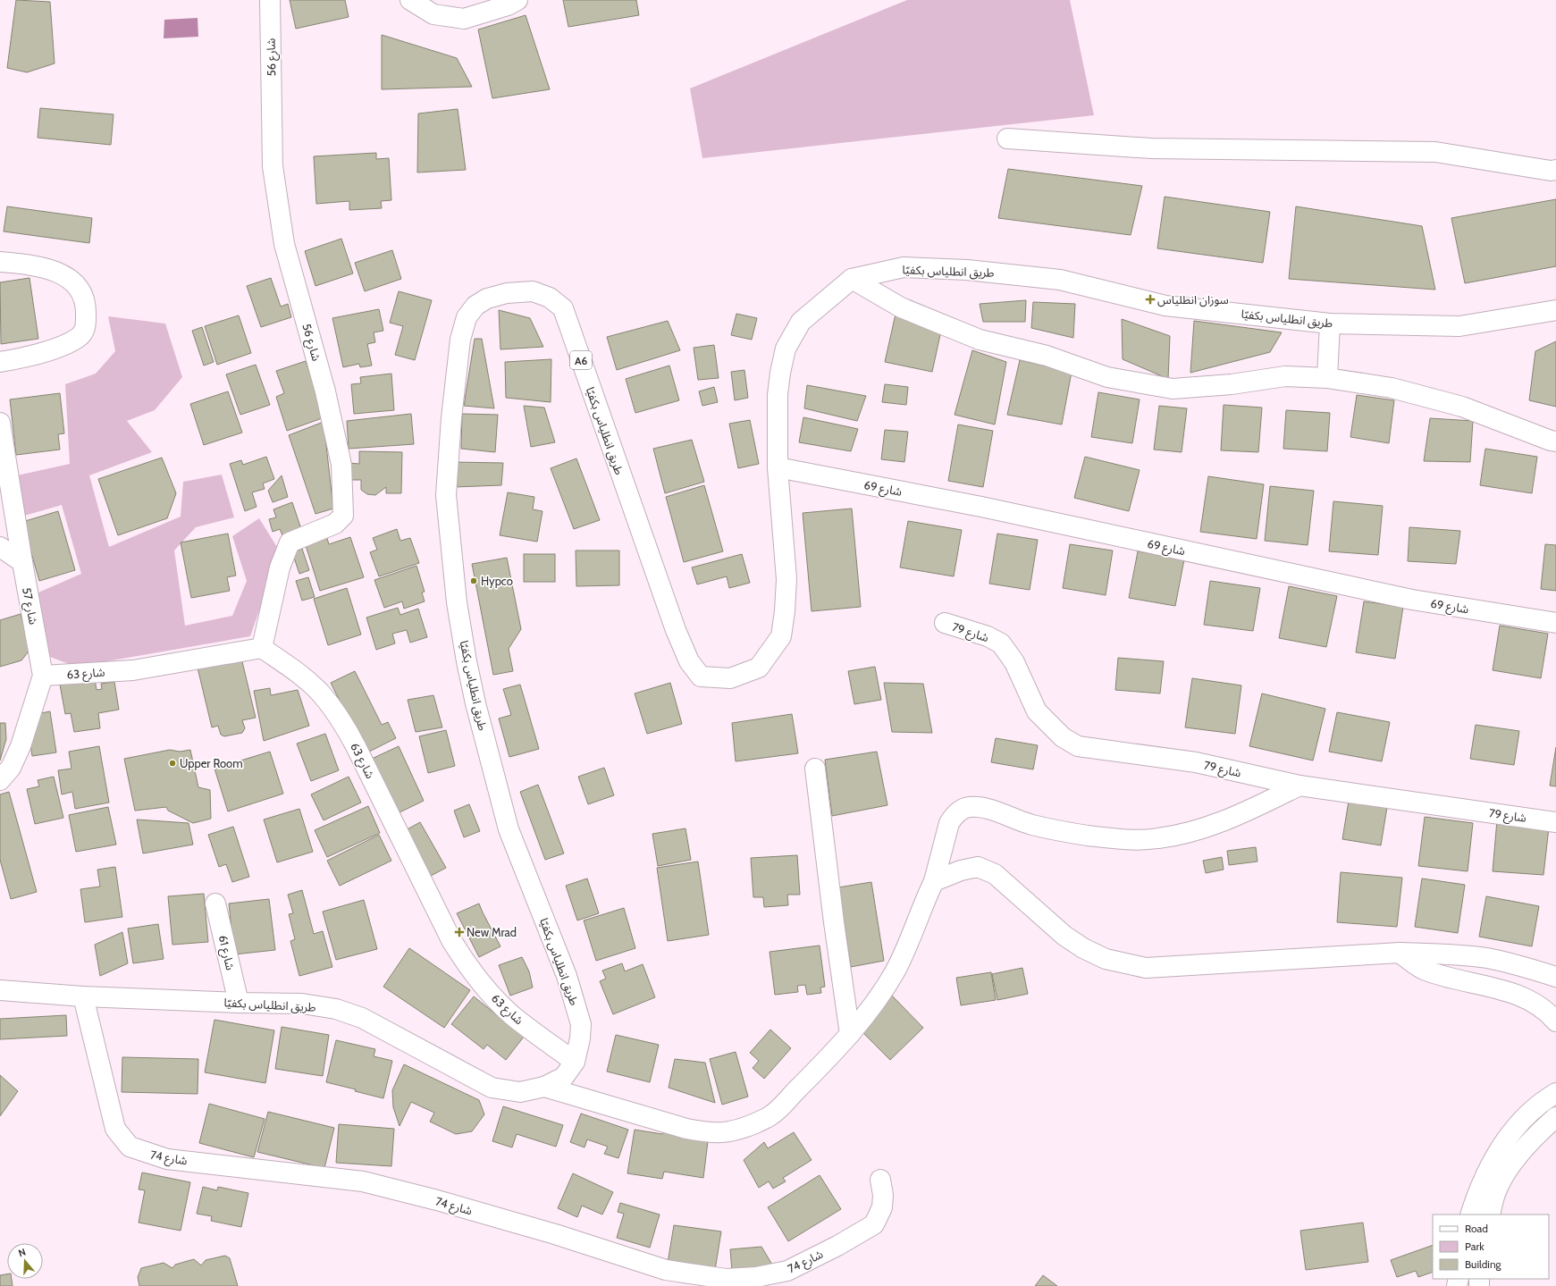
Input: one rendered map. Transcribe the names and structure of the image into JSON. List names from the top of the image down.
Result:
{
  "streets": {
    "main road": [
      "شارع 56",
      "طريق انطلياس بكفيّا",
      "A6",
      "شارع 69",
      "شارع 57",
      "شارع 79",
      "شارع 63",
      "شارع 61",
      "شارع 74"
    ]
  },
  "crossings": [
    ["شارع 56", "شارع 63"],
    ["طريق انطلياس بكفيّا", "شارع 69"],
    ["طريق انطلياس بكفيّا", "شارع 63"],
    ["طريق انطلياس بكفيّا", "شارع 61"],
    ["طريق انطلياس بكفيّا", "شارع 74"],
    ["شارع 57", "شارع 63"]
  ],
  "places": {
    "health": ["سوزان انطلياس", "New Mrad"],
    "other": ["Hypco", "Upper Room"]
  },
  "legend": ["Road", "Park", "Building"],
  "north": "top"
}
